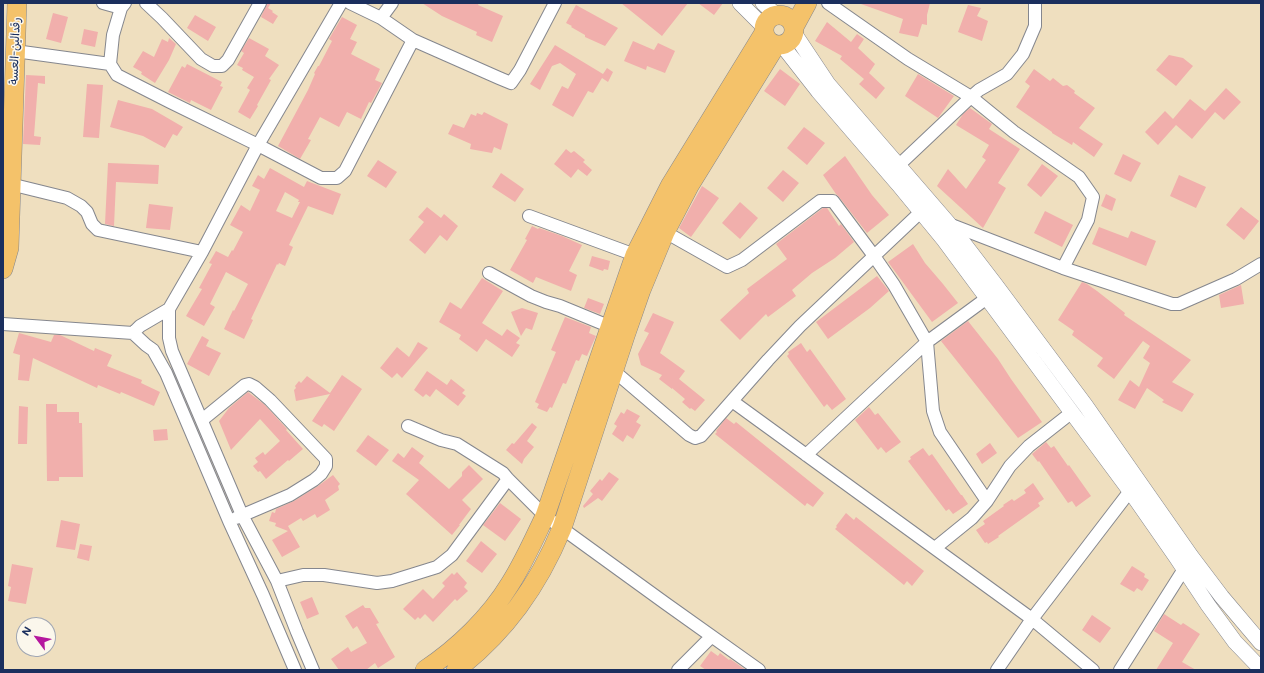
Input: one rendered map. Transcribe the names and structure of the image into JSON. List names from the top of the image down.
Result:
{
  "streets": {
    "main road": ["رقدالين-العسة"]
  },
  "north": "top left"
}
